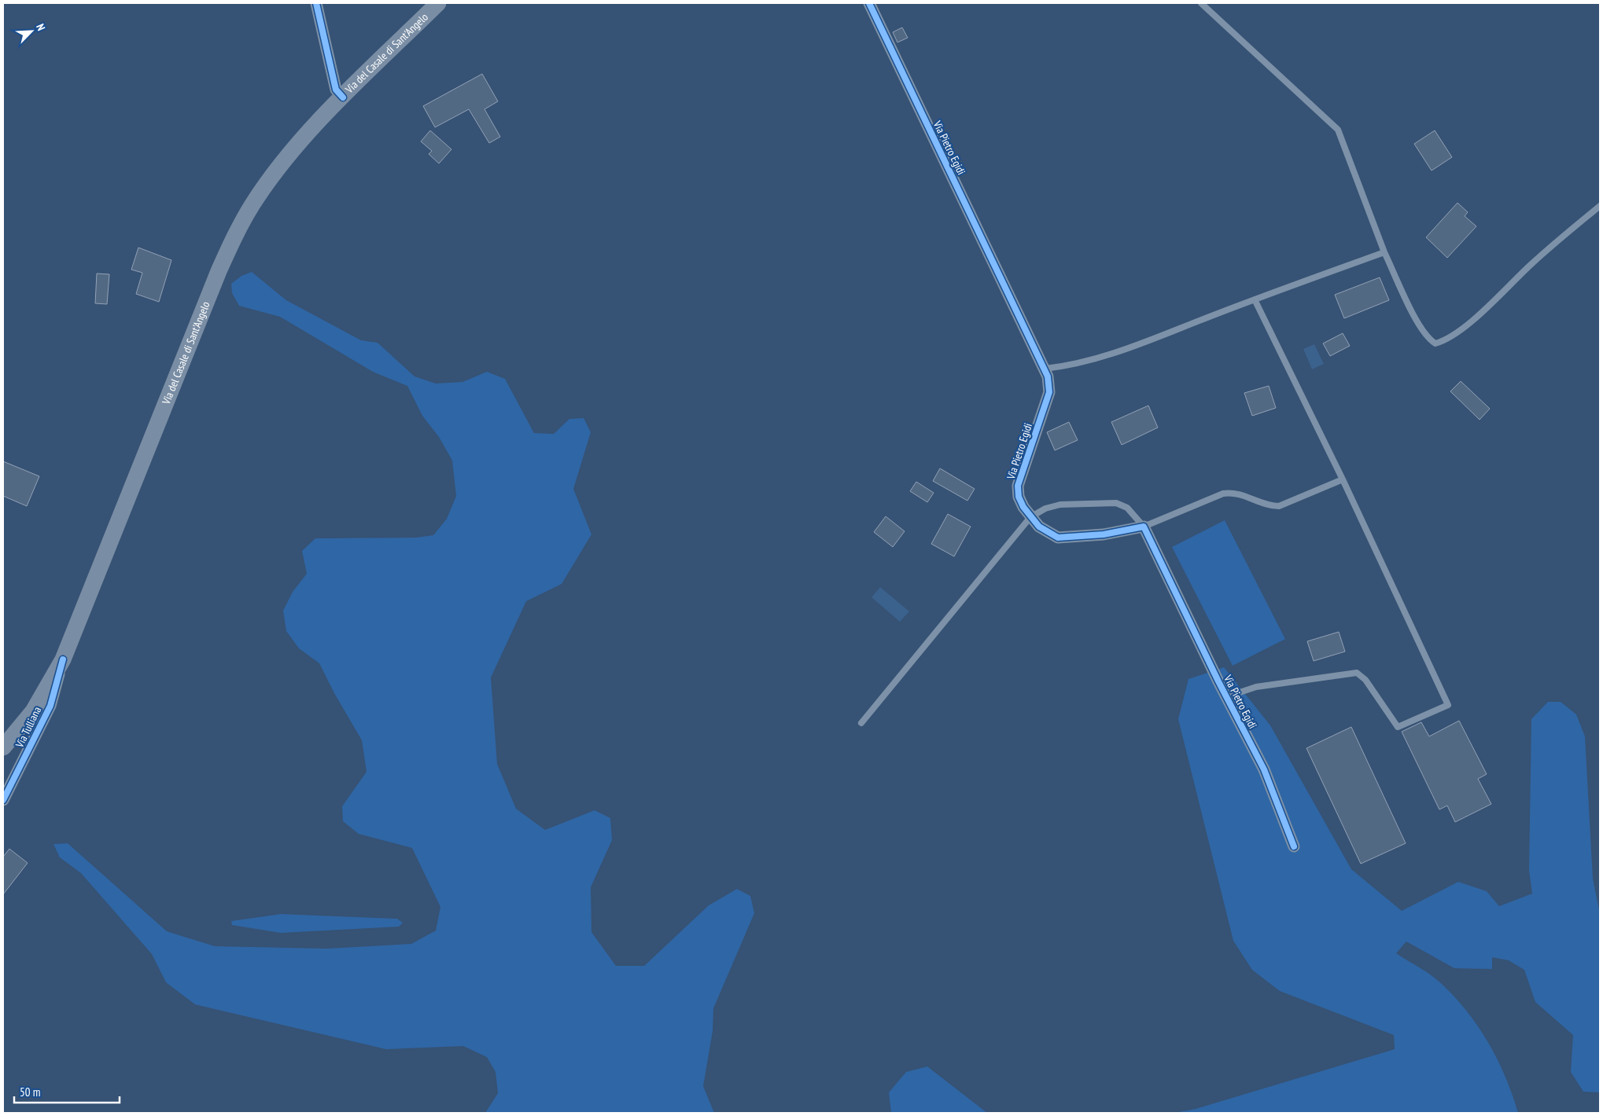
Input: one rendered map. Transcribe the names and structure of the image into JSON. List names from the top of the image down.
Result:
{
  "streets": {
    "main road": ["Via del Casale di Sant'Angelo"],
    "street": ["Via Pietro Egidi", "Via Tulliana"]
  },
  "crossings": [
    ["Via del Casale di Sant'Angelo", "Via Tulliana"]
  ],
  "scale_bar": "50 m",
  "north": "top right"
}
